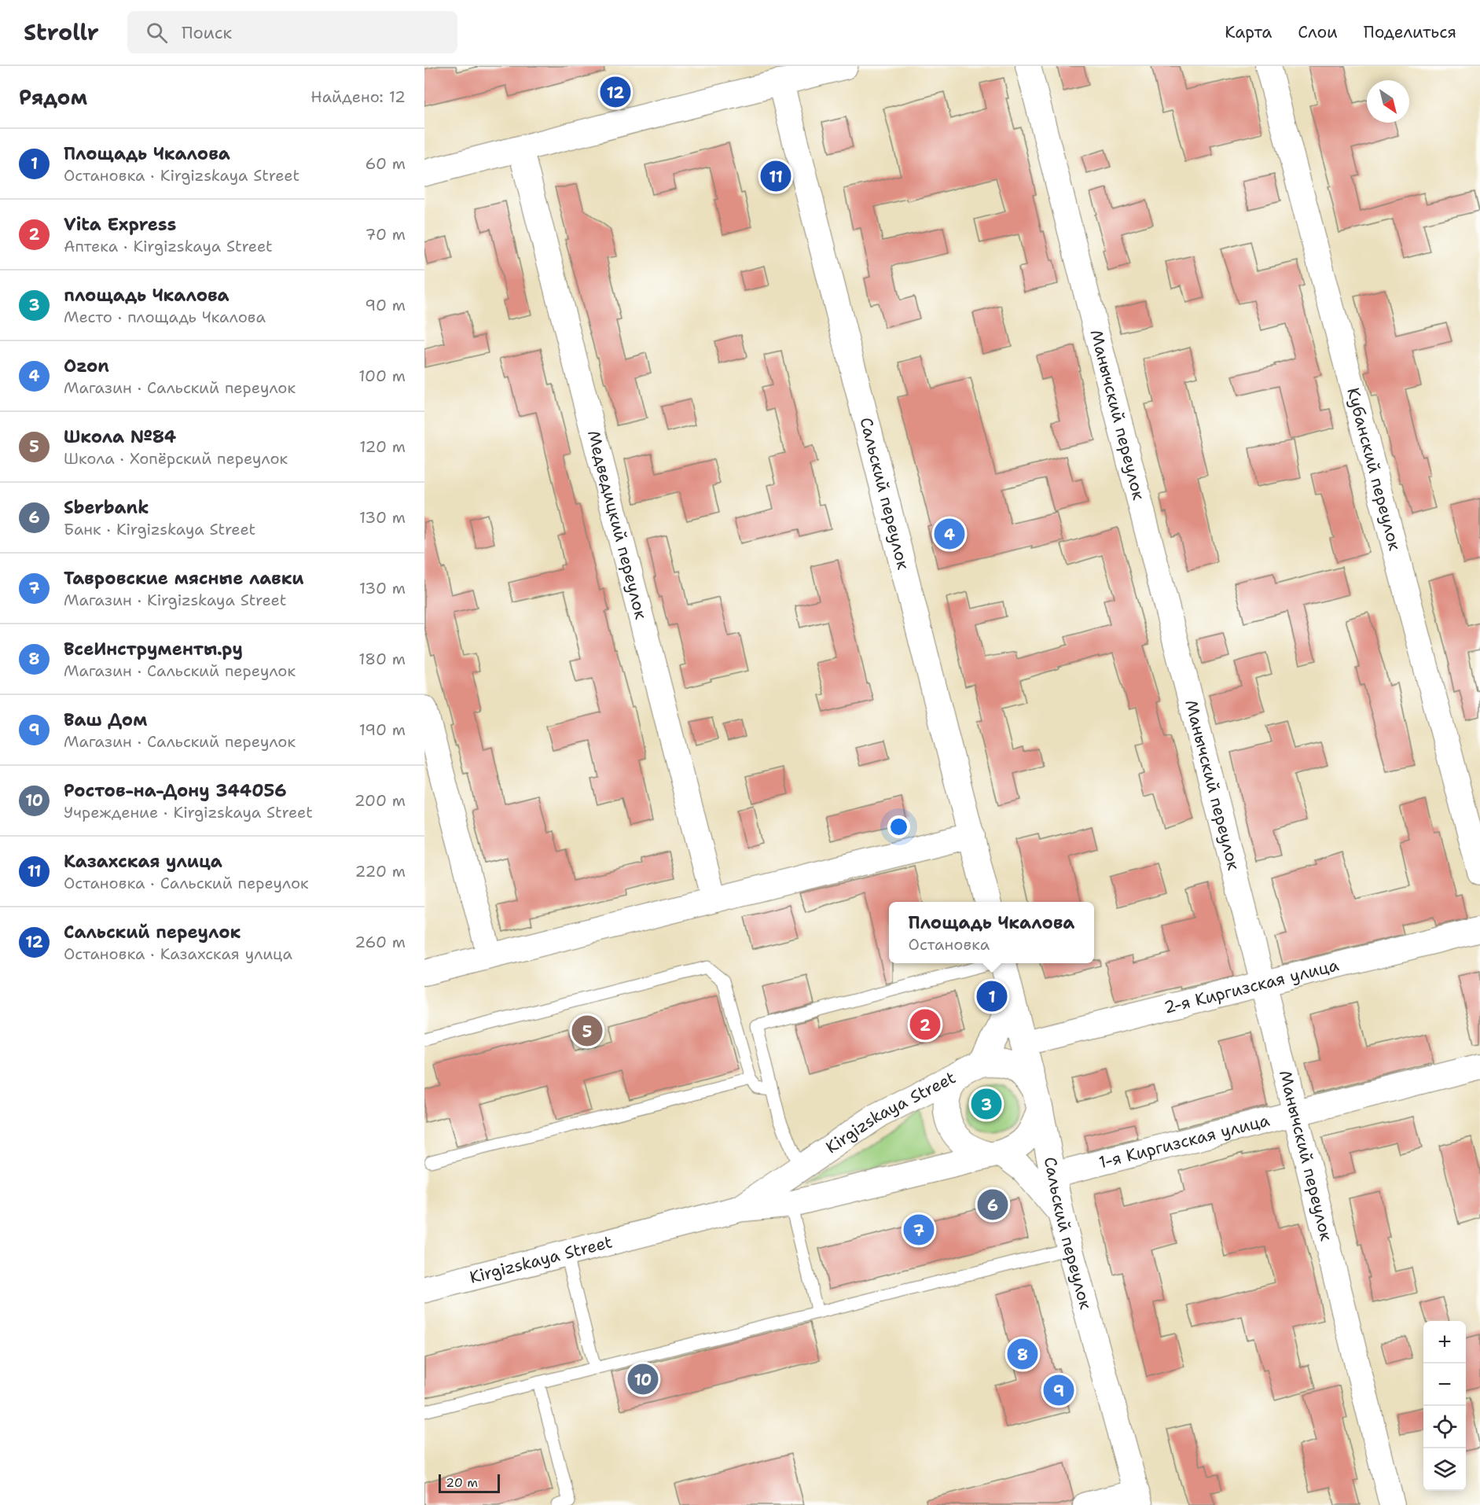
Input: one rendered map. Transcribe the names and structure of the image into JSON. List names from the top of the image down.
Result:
{
  "streets": {
    "main road": ["Сальский переулок", "Kirgizskaya Street"],
    "street": [
      "Манычский переулок",
      "Кубанский переулок",
      "Медведицкий переулок",
      "2-я Киргизская улица",
      "1-я Киргизская улица"
    ]
  },
  "crossings": [
    ["Манычский переулок", "2-я Киргизская улица"],
    ["Манычский переулок", "1-я Киргизская улица"],
    ["Сальский переулок", "2-я Киргизская улица"],
    ["Сальский переулок", "Kirgizskaya Street"],
    ["Сальский переулок", "1-я Киргизская улица"]
  ],
  "scale_bar": "20 m",
  "north": "bottom right",
  "page": {
    "header": "Strollr",
    "search": "Поиск",
    "nav": ["Карта", "Слои", "Поделиться"],
    "heading": ["Рядом", "Найдено: 12"],
    "pins": [
      "12",
      "11",
      "4",
      "1",
      "2",
      "5",
      "3",
      "6",
      "7",
      "8",
      "10",
      "9"
    ],
    "list": [
      {
        "mark": "1",
        "name": "Площадь Чкалова",
        "note": "Остановка · Kirgizskaya Street",
        "value": "60 m"
      },
      {
        "mark": "2",
        "name": "Vita Express",
        "note": "Аптека · Kirgizskaya Street",
        "value": "70 m"
      },
      {
        "mark": "3",
        "name": "площадь Чкалова",
        "note": "Место · площадь Чкалова",
        "value": "90 m"
      },
      {
        "mark": "4",
        "name": "Ozon",
        "note": "Магазин · Сальский переулок",
        "value": "100 m"
      },
      {
        "mark": "5",
        "name": "Школа №84",
        "note": "Школа · Хопёрский переулок",
        "value": "120 m"
      },
      {
        "mark": "6",
        "name": "Sberbank",
        "note": "Банк · Kirgizskaya Street",
        "value": "130 m"
      },
      {
        "mark": "7",
        "name": "Тавровские мясные лавки",
        "note": "Магазин · Kirgizskaya Street",
        "value": "130 m"
      },
      {
        "mark": "8",
        "name": "ВсеИнструменты.ру",
        "note": "Магазин · Сальский переулок",
        "value": "180 m"
      },
      {
        "mark": "9",
        "name": "Ваш Дом",
        "note": "Магазин · Сальский переулок",
        "value": "190 m"
      },
      {
        "mark": "10",
        "name": "Ростов-на-Дону 344056",
        "note": "Учреждение · Kirgizskaya Street",
        "value": "200 m"
      },
      {
        "mark": "11",
        "name": "Казахская улица",
        "note": "Остановка · Сальский переулок",
        "value": "220 m"
      },
      {
        "mark": "12",
        "name": "Сальский переулок",
        "note": "Остановка · Казахская улица",
        "value": "260 m"
      }
    ],
    "popup": ["Площадь Чкалова", "Остановка"],
    "map_buttons": ["+", "−"],
    "scale": "20 m"
  }
}
